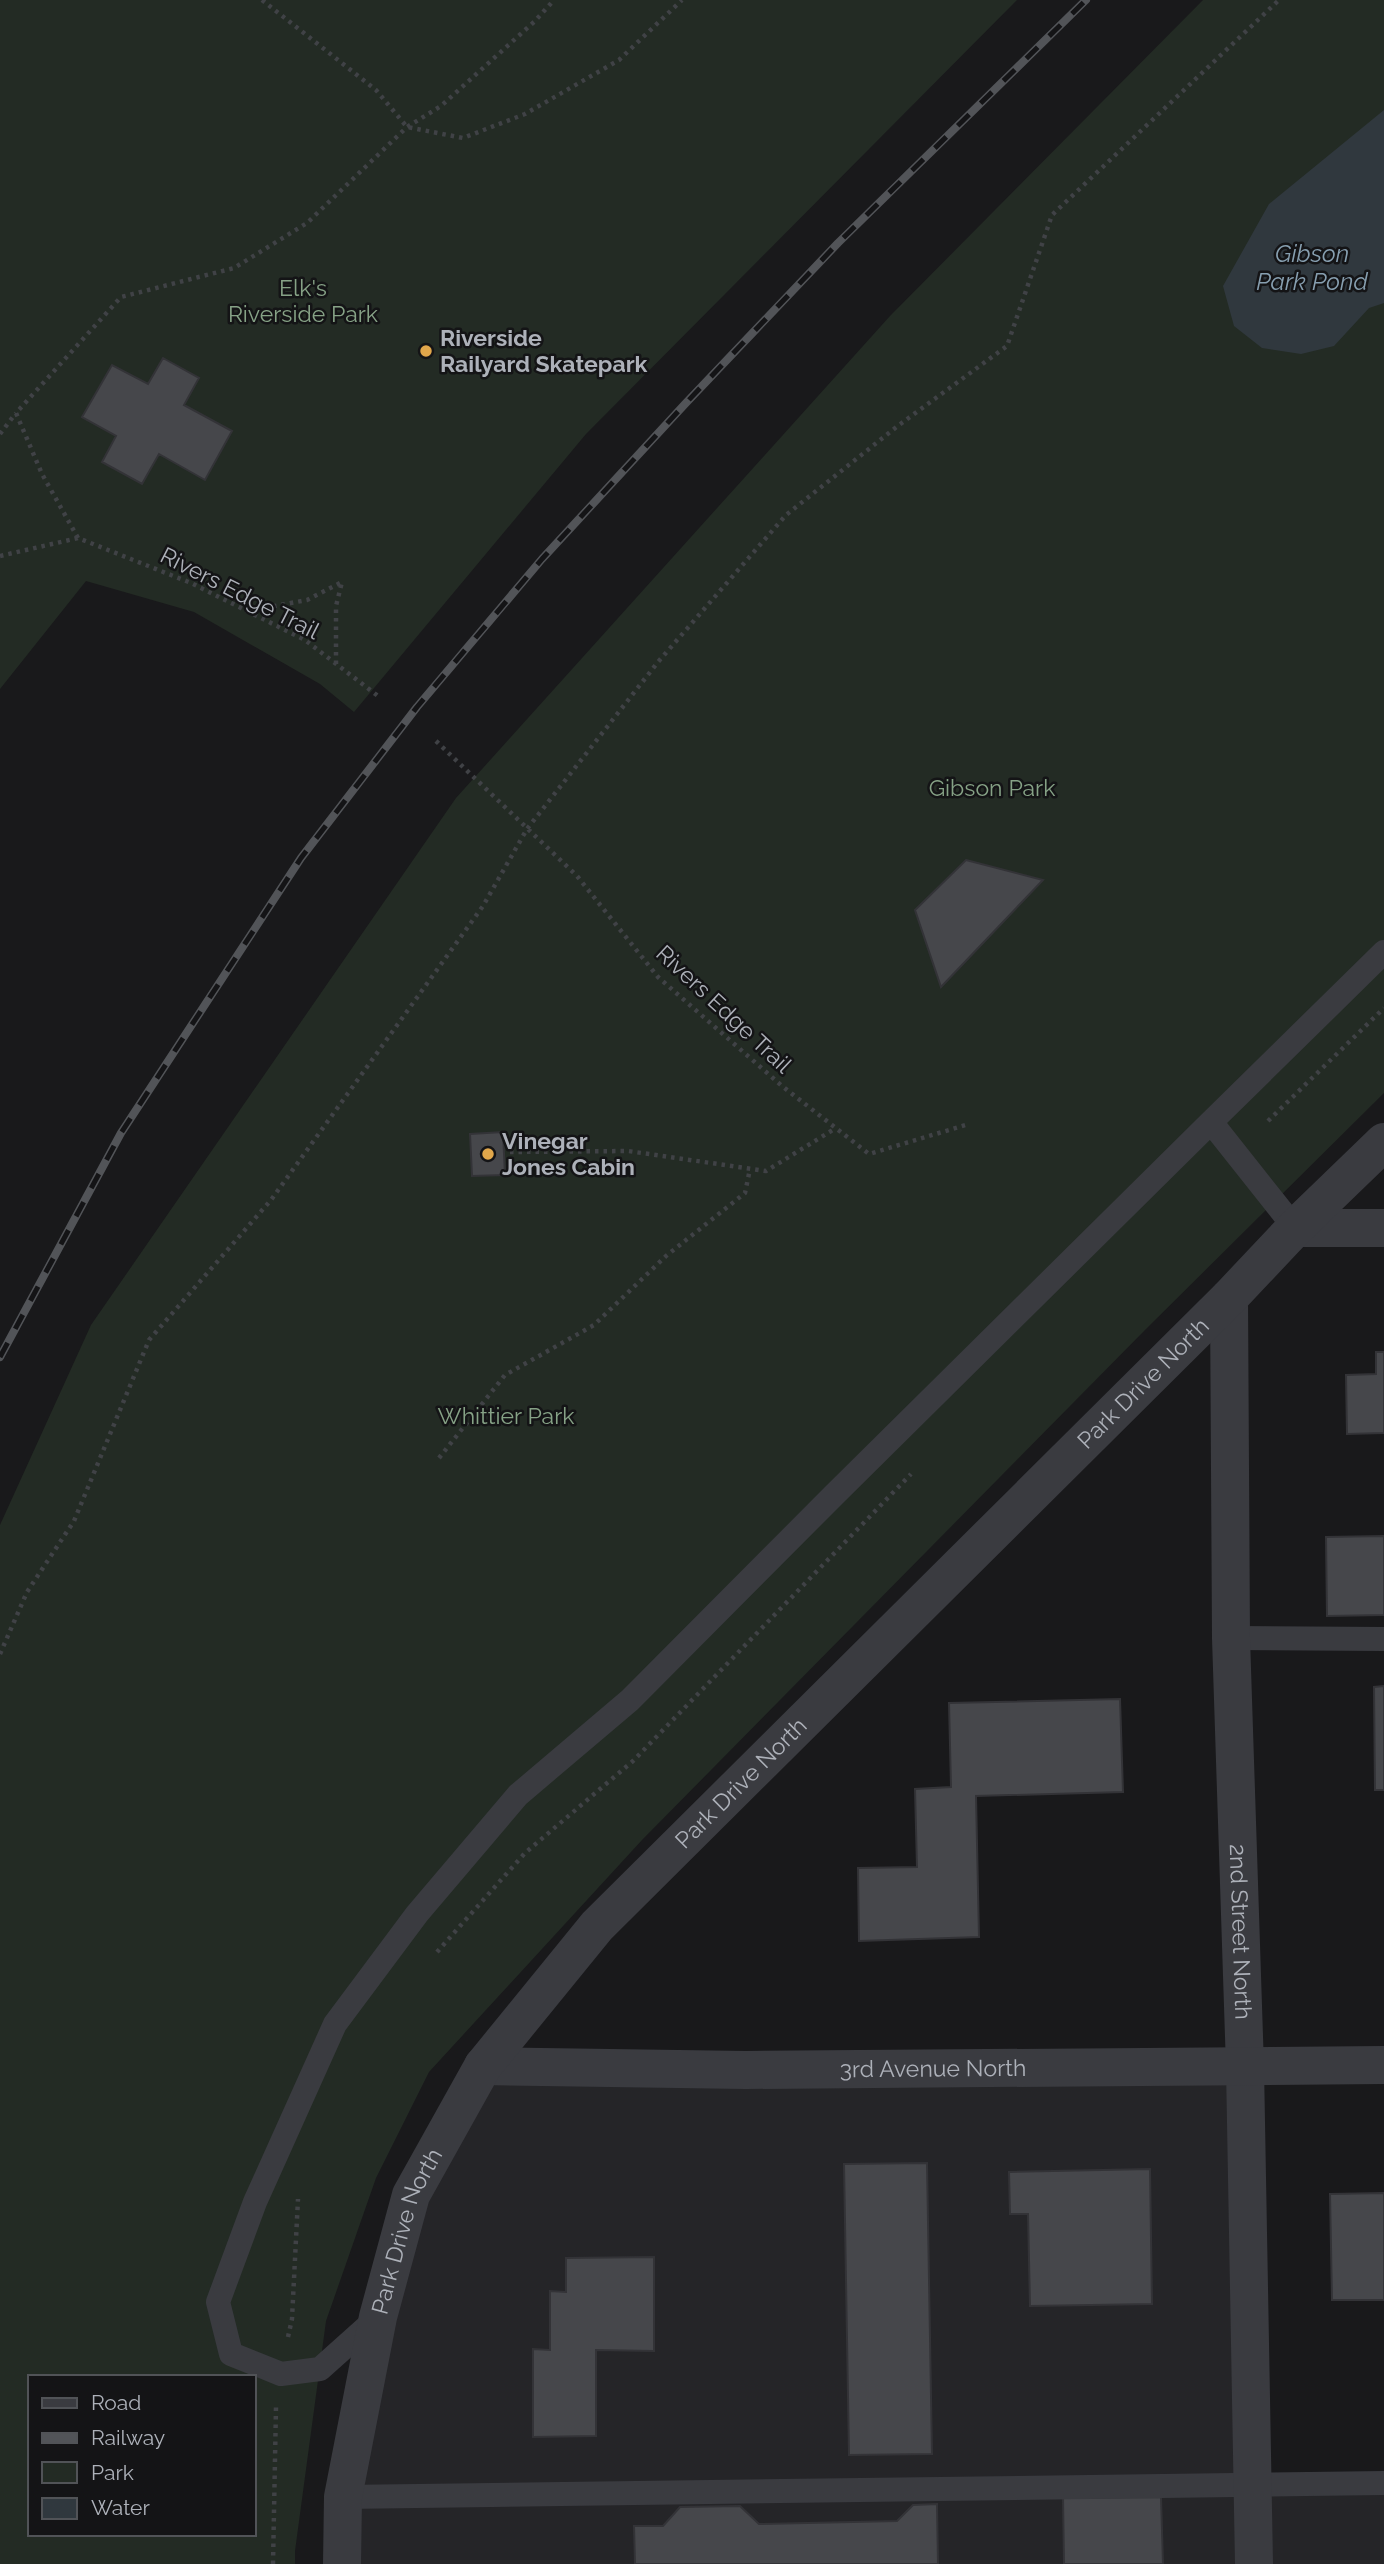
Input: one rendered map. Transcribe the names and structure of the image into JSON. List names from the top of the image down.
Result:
{
  "streets": {
    "street": ["Park Drive North", "2nd Street North", "3rd Avenue North"],
    "path": ["Rivers Edge Trail"]
  },
  "crossings": [
    ["Park Drive North", "2nd Street North"],
    ["Park Drive North", "3rd Avenue North"],
    ["2nd Street North", "3rd Avenue North"]
  ],
  "water": ["Gibson Park Pond"],
  "parks": ["Elk's Riverside Park", "Gibson Park", "Whittier Park"],
  "places": ["Riverside Railyard Skatepark", "Vinegar Jones Cabin"],
  "legend": [
    "Road",
    "Railway",
    "Park",
    "Water"
  ]
}
